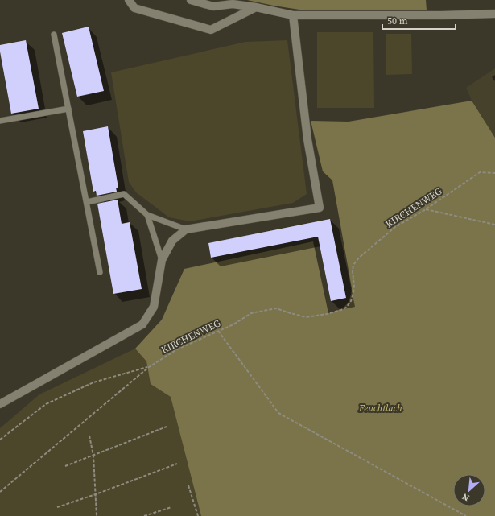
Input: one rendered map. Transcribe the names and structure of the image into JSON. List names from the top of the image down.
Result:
{
  "streets": {
    "path": ["KIRCHENWEG"]
  },
  "parks": ["Feuchtlach"],
  "scale_bar": "50 m",
  "north": "bottom left"
}
